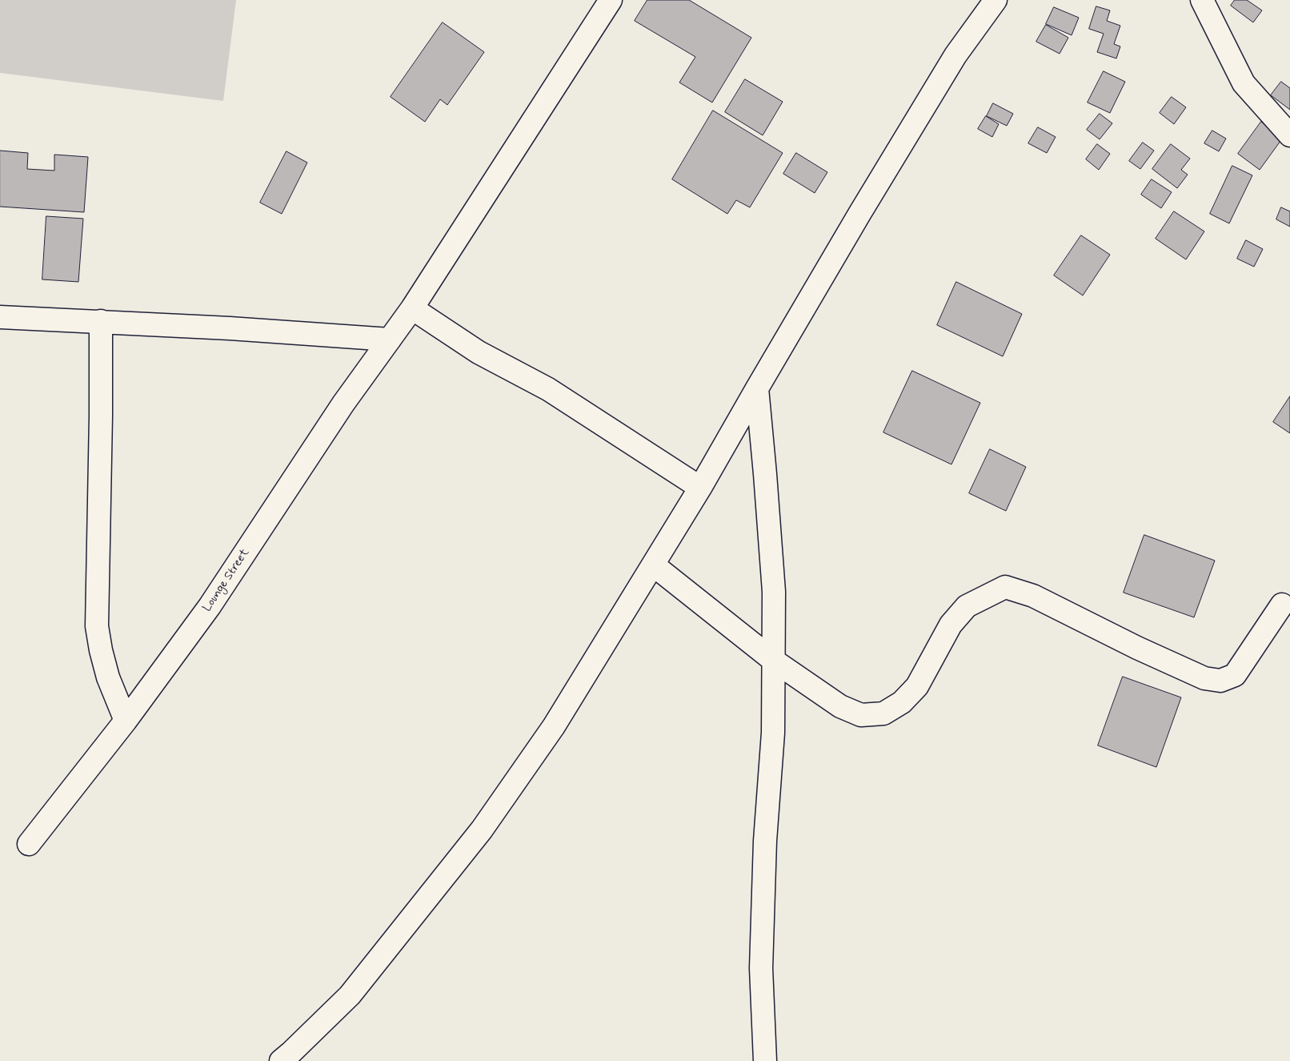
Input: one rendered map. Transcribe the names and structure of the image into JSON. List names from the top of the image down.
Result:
{
  "streets": {
    "street": ["Lounge Street"]
  }
}
